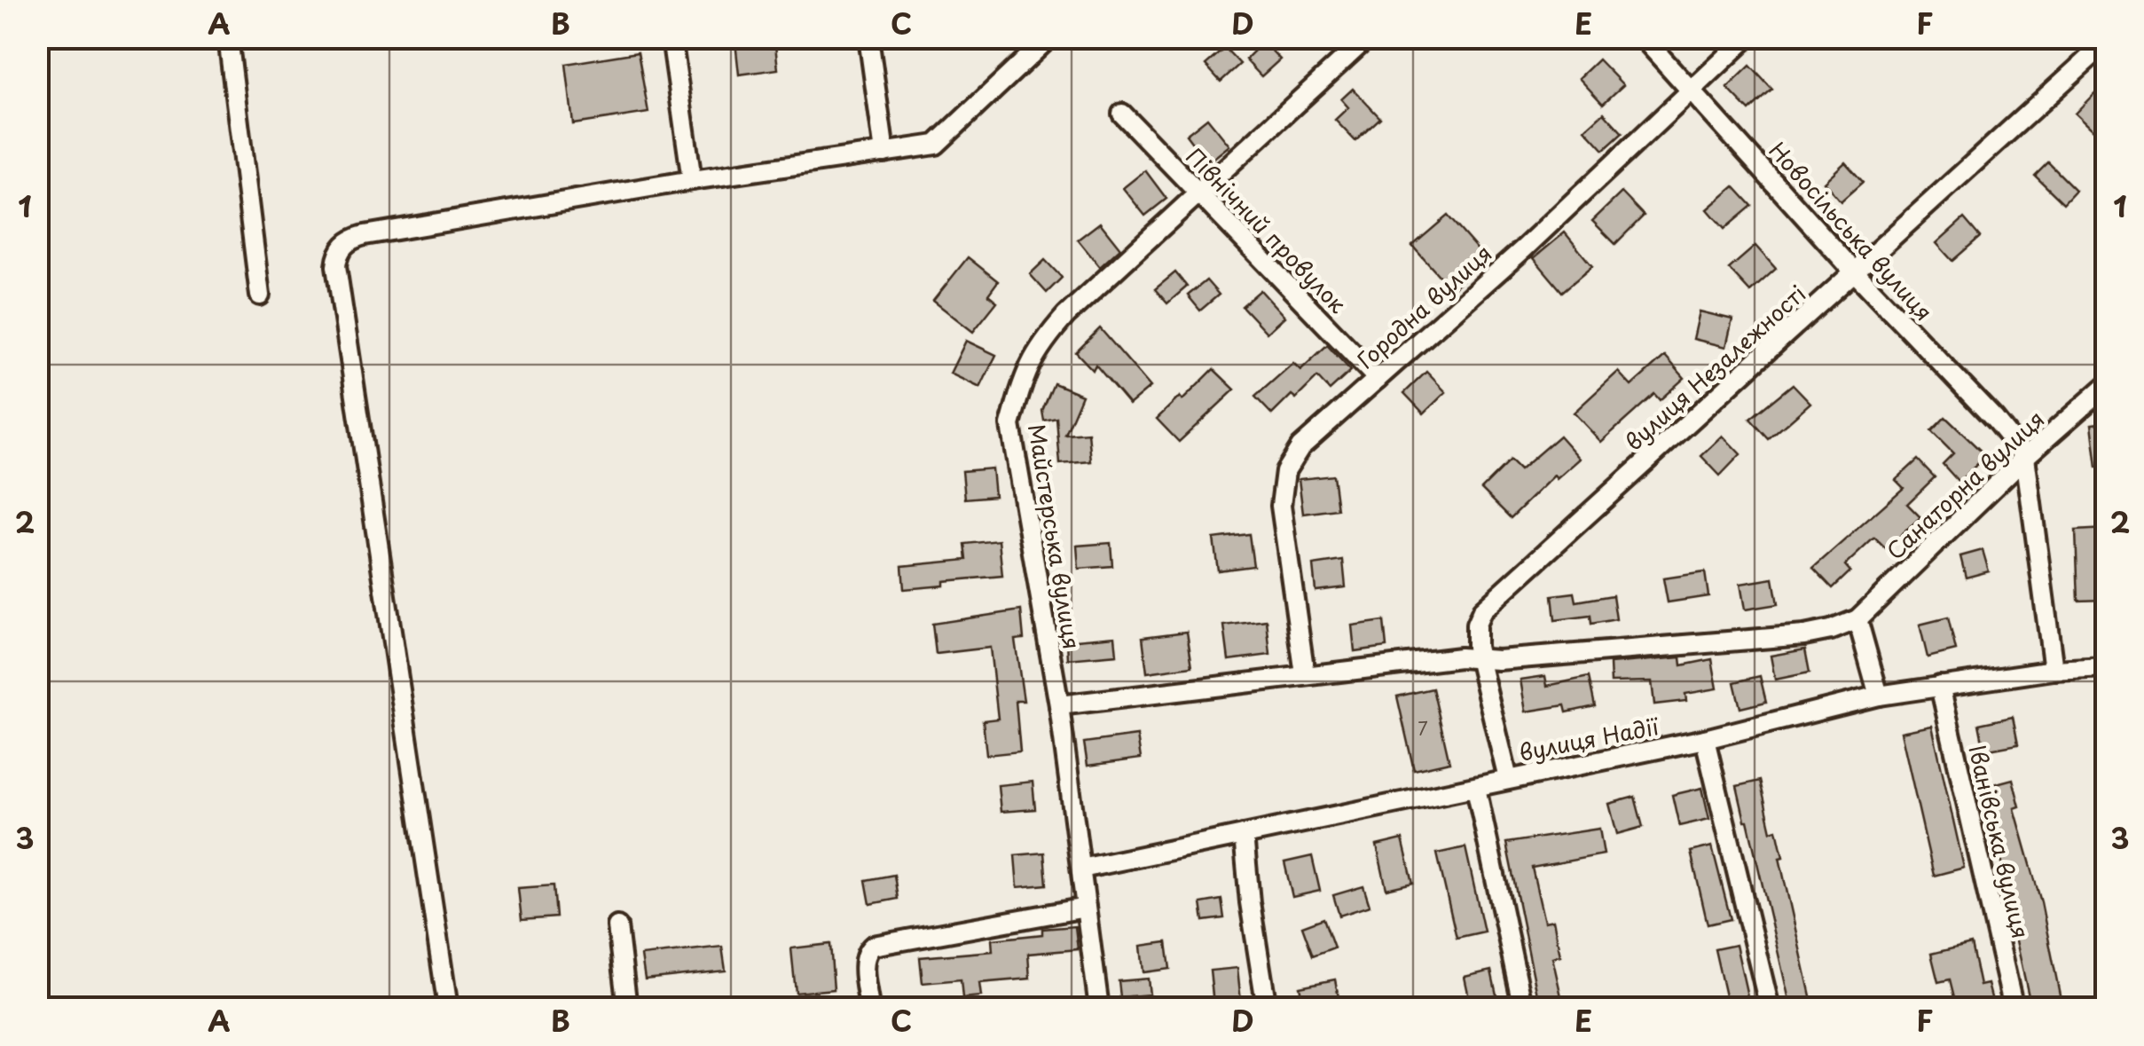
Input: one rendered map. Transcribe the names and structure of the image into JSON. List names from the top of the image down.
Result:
{
  "streets": {
    "street": [
      "Північний провулок",
      "Новосільська вулиця",
      "Городна вулиця",
      "вулиця Незалежності",
      "Санаторна вулиця",
      "Майстерська вулиця",
      "вулиця Надії",
      "Іванівська вулиця"
    ]
  },
  "crossings": [
    ["Північний провулок", "Городна вулиця"],
    ["Північний провулок", "Майстерська вулиця"],
    ["Новосільська вулиця", "Городна вулиця"],
    ["Новосільська вулиця", "вулиця Незалежності"],
    ["Новосільська вулиця", "Санаторна вулиця"],
    ["вулиця Незалежності", "вулиця Надії"],
    ["Майстерська вулиця", "вулиця Надії"],
    ["вулиця Надії", "Іванівська вулиця"]
  ],
  "house_numbers": ["7"],
  "grid": {
    "columns": [
      "A",
      "B",
      "C",
      "D",
      "E",
      "F"
    ],
    "rows": ["1", "2", "3"]
  }
}
